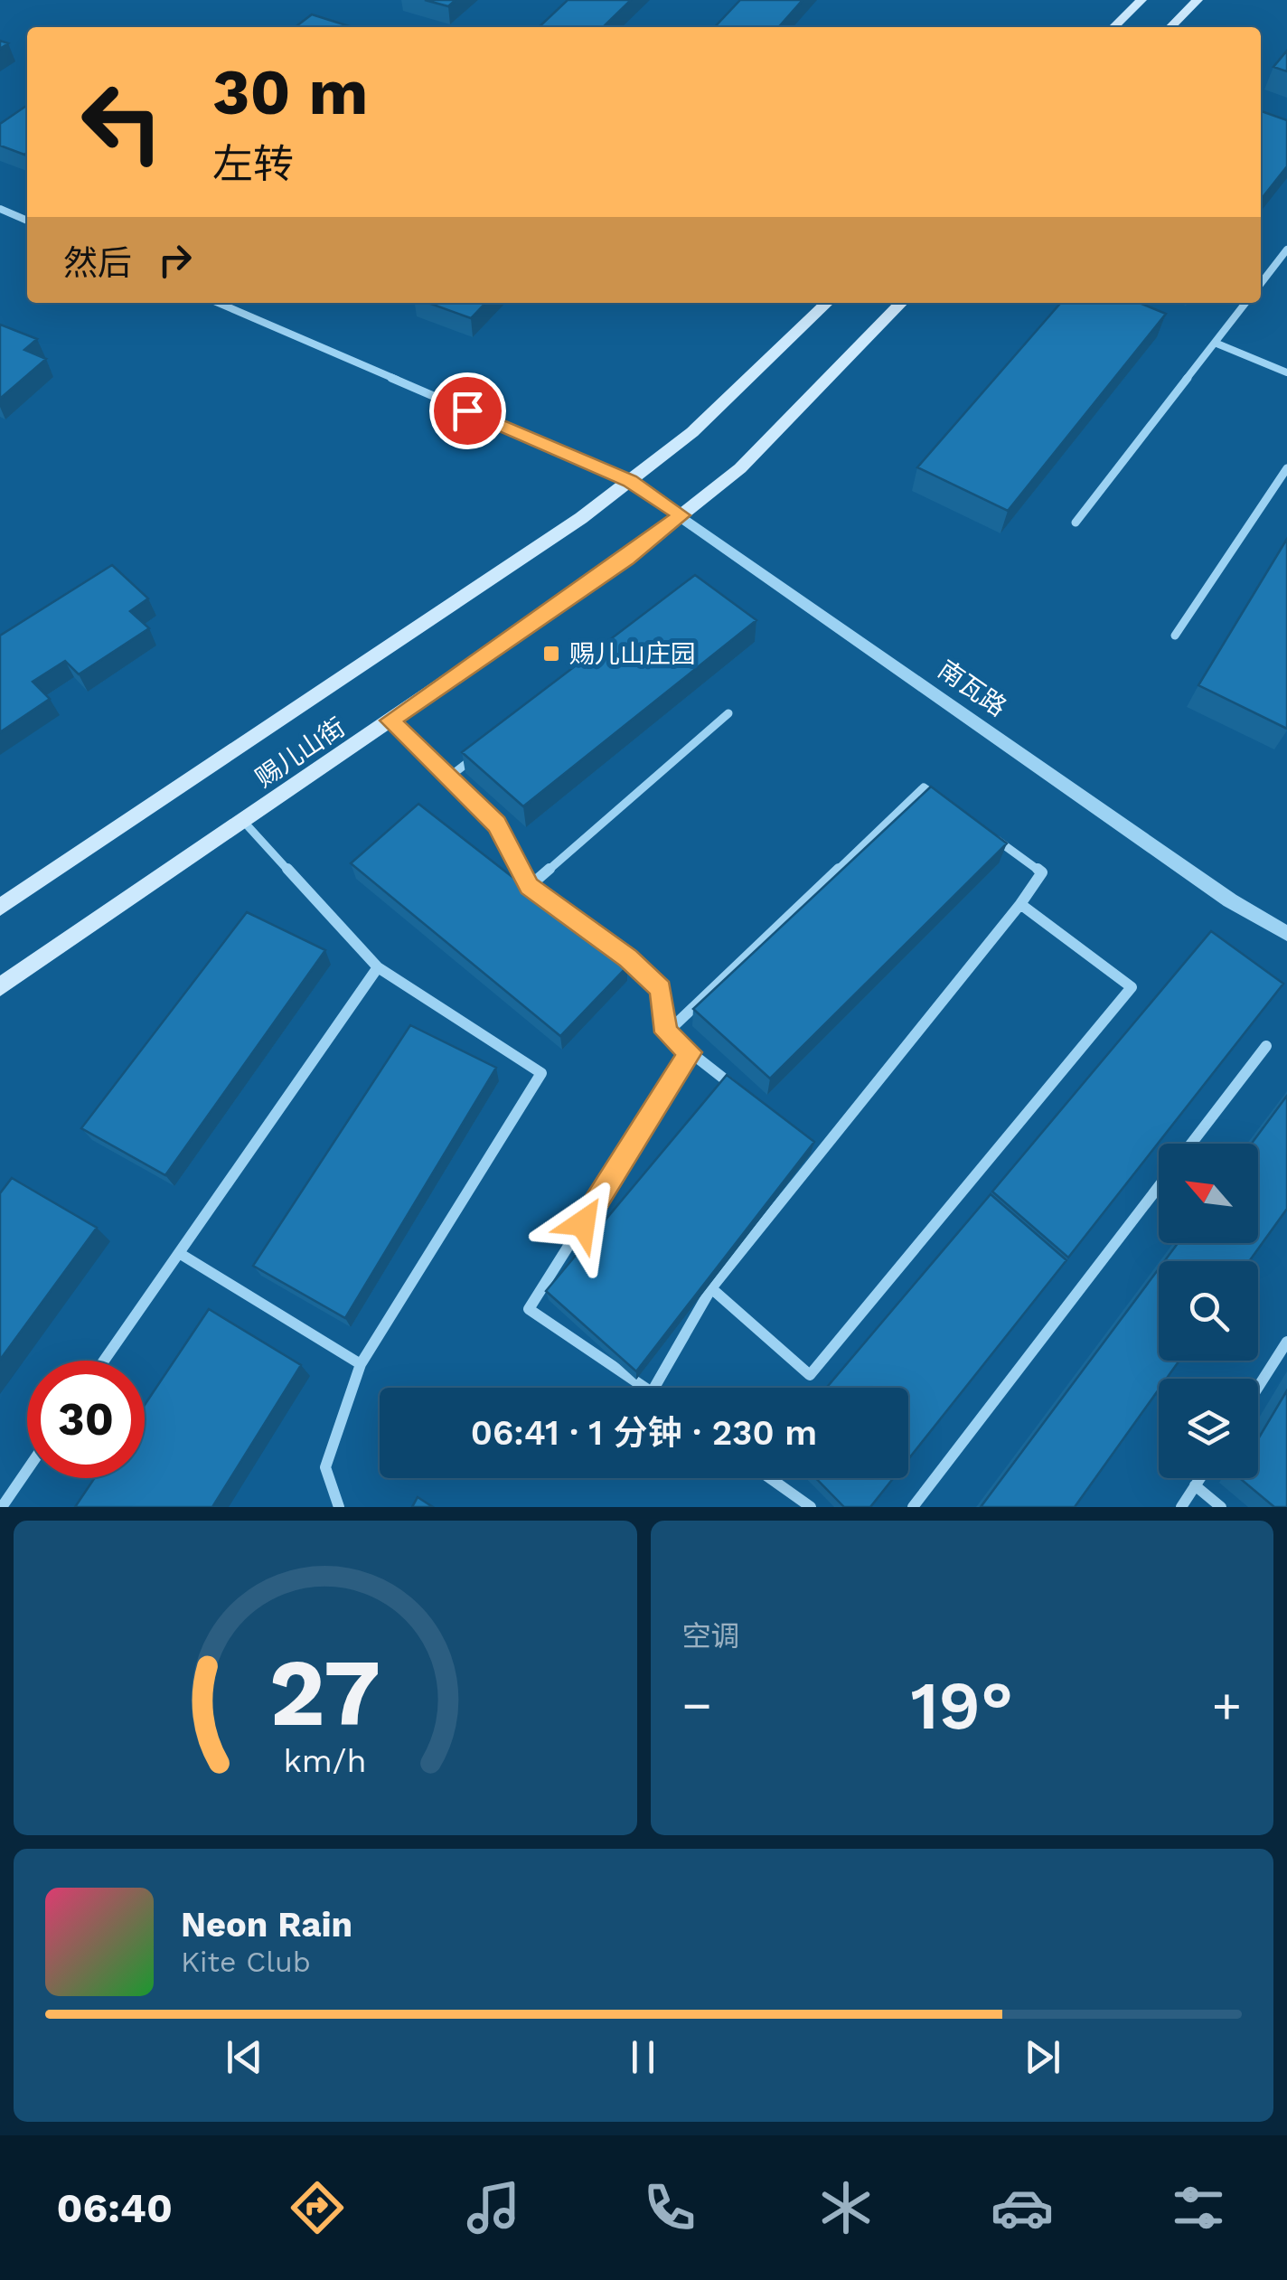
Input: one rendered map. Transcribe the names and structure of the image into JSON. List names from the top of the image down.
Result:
{
  "streets": {
    "main road": ["赐儿山街"],
    "street": ["南瓦路"]
  },
  "crossings": [
    ["南瓦路", "赐儿山街"]
  ],
  "places": {
    "transit": ["赐儿山庄园"]
  },
  "north": "top left",
  "page": {
    "turn": ["30 m", "左转"],
    "then": "然后",
    "limit": "30",
    "trip": "06:41 · 1 分钟 · 230 m",
    "tile": "空调",
    "heat": ["−", "19°", "+"],
    "song": ["Neon Rain", "Kite Club"],
    "tabs": "06:40",
    "gauge": ["27", "km/h"]
  }
}
